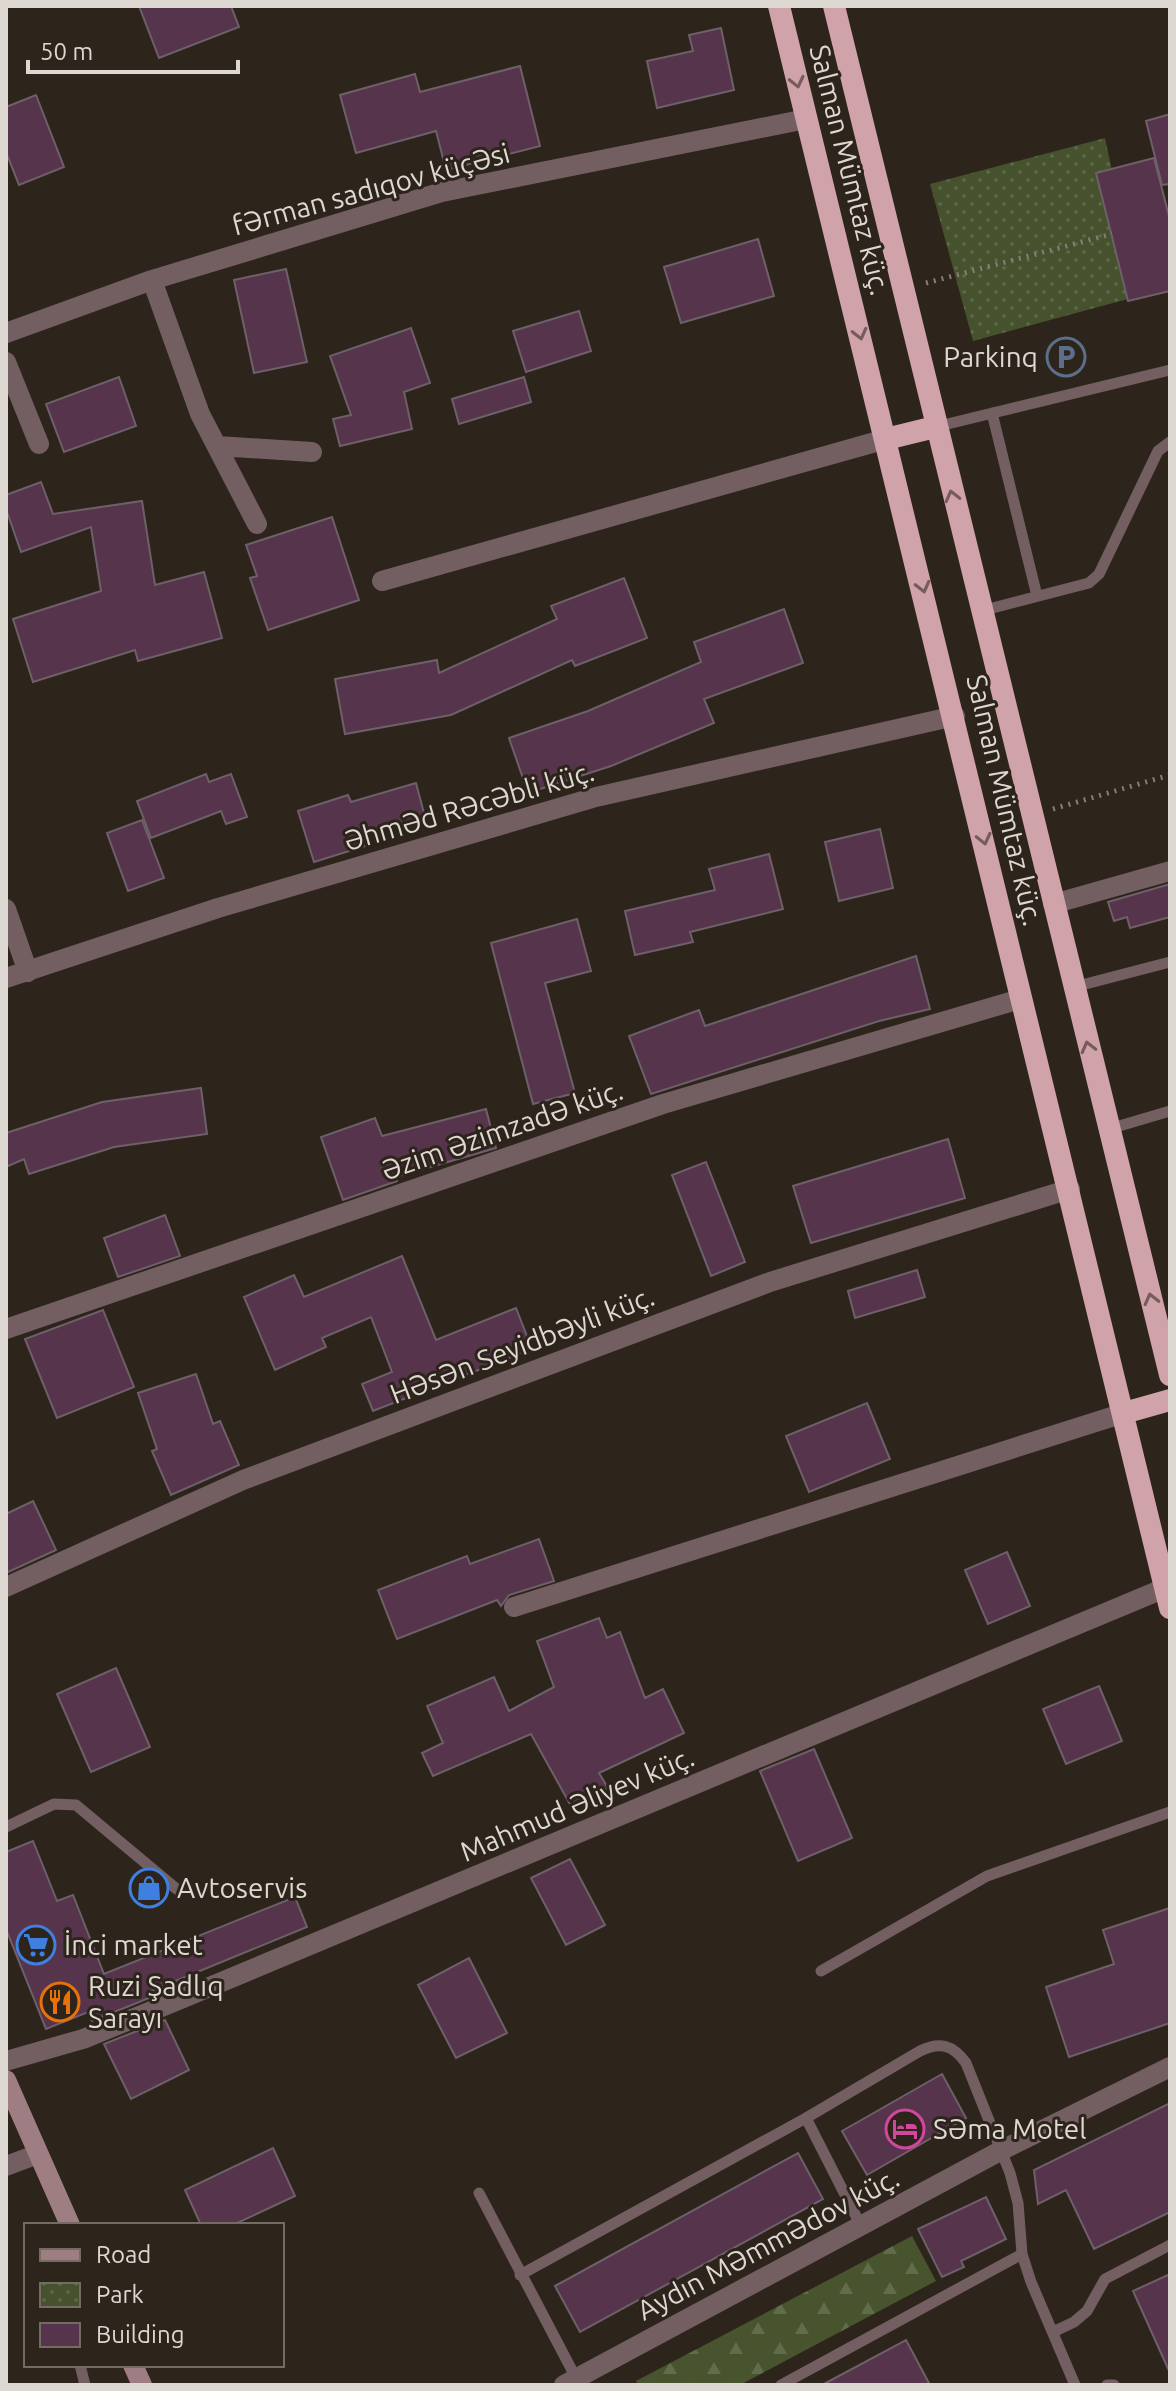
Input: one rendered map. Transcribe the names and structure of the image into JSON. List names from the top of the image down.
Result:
{
  "streets": {
    "highway": ["Salman Mümtaz küç."],
    "street": [
      "fərman sadıqov küçəsi",
      "Əhməd Rəcəbli küç.",
      "Əzim Əzimzadə küç.",
      "Həsən Seyidbəyli küç.",
      "Mahmud Əliyev küç.",
      "Aydın Məmmədov küç."
    ]
  },
  "crossings": [
    ["Salman Mümtaz küç.", "fərman sadıqov küçəsi"],
    ["Salman Mümtaz küç.", "Əhməd Rəcəbli küç."],
    ["Salman Mümtaz küç.", "Əzim Əzimzadə küç."],
    ["Salman Mümtaz küç.", "Həsən Seyidbəyli küç."],
    ["Salman Mümtaz küç.", "Mahmud Əliyev küç."]
  ],
  "places": {
    "parking": ["Parkinq"],
    "shop": ["Avtoservis"],
    "supermarket": ["İnci market"],
    "restaurant": ["Ruzi Şadlıq Sarayı"],
    "hotel": ["Səma Motel"]
  },
  "legend": ["Road", "Park", "Building"],
  "scale_bar": "50 m"
}
